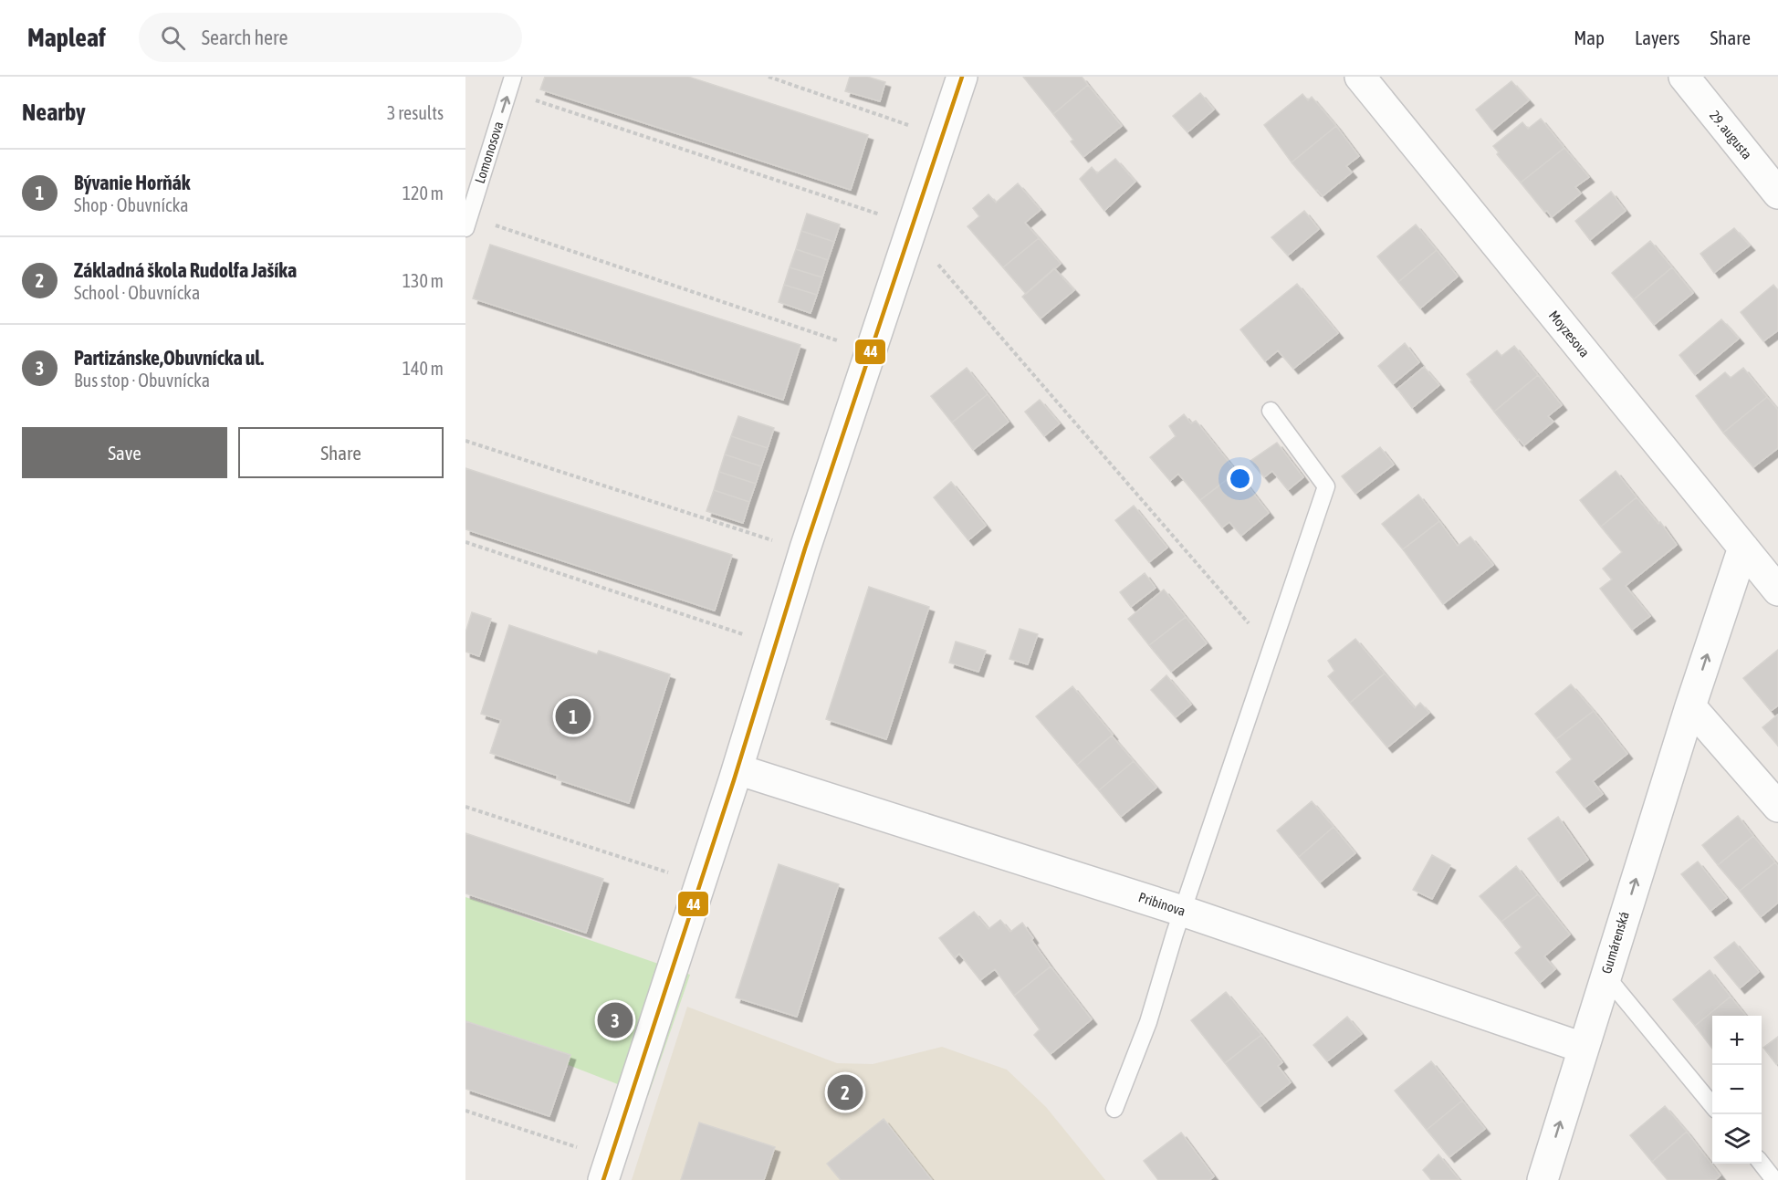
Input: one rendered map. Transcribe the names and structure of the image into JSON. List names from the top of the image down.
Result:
{
  "streets": {
    "street": [
      "29. augusta",
      "Moyzesova",
      "Pribinova",
      "Gumárenská"
    ],
    "lane": ["Lomonosova"]
  },
  "crossings": [
    ["Moyzesova", "Gumárenská"],
    ["Pribinova", "Gumárenská"]
  ],
  "one_way": ["Lomonosova", "Gumárenská"],
  "lines": ["transit line 44"],
  "page": {
    "header": "Mapleaf",
    "search": "Search here",
    "nav": ["Map", "Layers", "Share"],
    "heading": ["Nearby", "3 results"],
    "list": [
      {
        "mark": "1",
        "name": "Bývanie Horňák",
        "note": "Shop · Obuvnícka",
        "value": "120 m"
      },
      {
        "mark": "2",
        "name": "Základná škola Rudolfa Jašíka",
        "note": "School · Obuvnícka",
        "value": "130 m"
      },
      {
        "mark": "3",
        "name": "Partizánske,Obuvnícka ul.",
        "note": "Bus stop · Obuvnícka",
        "value": "140 m"
      }
    ],
    "buttons": ["Save", "Share"],
    "pins": ["1", "3", "2"],
    "map_buttons": ["+", "−"]
  }
}
